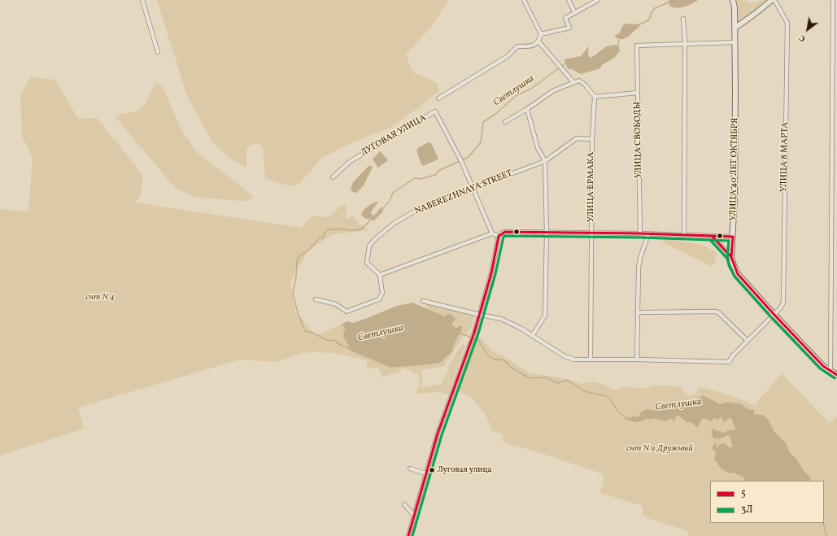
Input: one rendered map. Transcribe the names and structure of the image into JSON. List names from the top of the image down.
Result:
{
  "streets": {
    "main road": ["УЛИЦА 40 ЛЕТ ОКТЯБРЯ"],
    "street": [
      "ЛУГОВАЯ УЛИЦА",
      "УЛИЦА СВОБОДЫ",
      "УЛИЦА 8 МАРТА",
      "УЛИЦА ЕРМАКА",
      "NABEREZHNAYA STREET"
    ]
  },
  "crossings": [
    ["ЛУГОВАЯ УЛИЦА", "NABEREZHNAYA STREET"],
    ["УЛИЦА 8 МАРТА", "УЛИЦА 40 ЛЕТ ОКТЯБРЯ"],
    ["УЛИЦА 8 МАРТА", "УЛИЦА ЕРМАКА"],
    ["УЛИЦА ЕРМАКА", "NABEREZHNAYA STREET"]
  ],
  "water": ["Светлушка"],
  "parks": ["снт N 4", "снт N 9 Дружный"],
  "places": ["Луговая улица"],
  "lines": ["transit line 5", "transit line 3Л"],
  "legend": ["5", "3Л"],
  "north": "bottom left"
}
